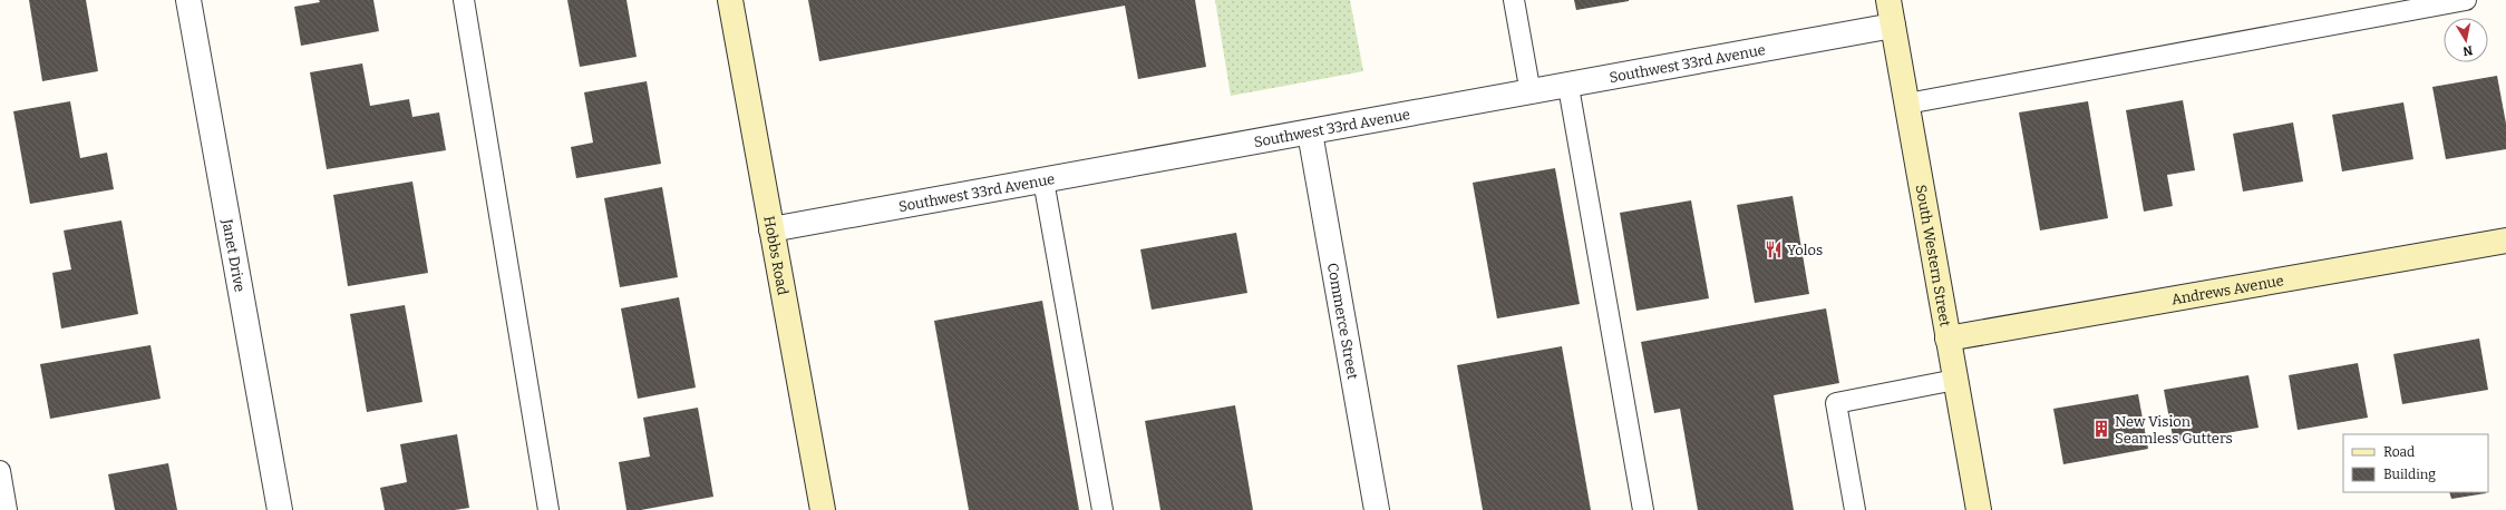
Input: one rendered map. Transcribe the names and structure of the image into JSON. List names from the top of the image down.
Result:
{
  "streets": {
    "street": [
      "Southwest 33rd Avenue",
      "Janet Drive",
      "Hobbs Road",
      "South Western Street",
      "Andrews Avenue",
      "Commerce Street"
    ]
  },
  "crossings": [
    ["Southwest 33rd Avenue", "Hobbs Road"],
    ["Southwest 33rd Avenue", "South Western Street"],
    ["Southwest 33rd Avenue", "Commerce Street"],
    ["South Western Street", "Andrews Avenue"]
  ],
  "places": {
    "restaurant": ["Yolos"],
    "building": ["New Vision Seamless Gutters"]
  },
  "legend": ["Road", "Building"],
  "north": "bottom"
}
